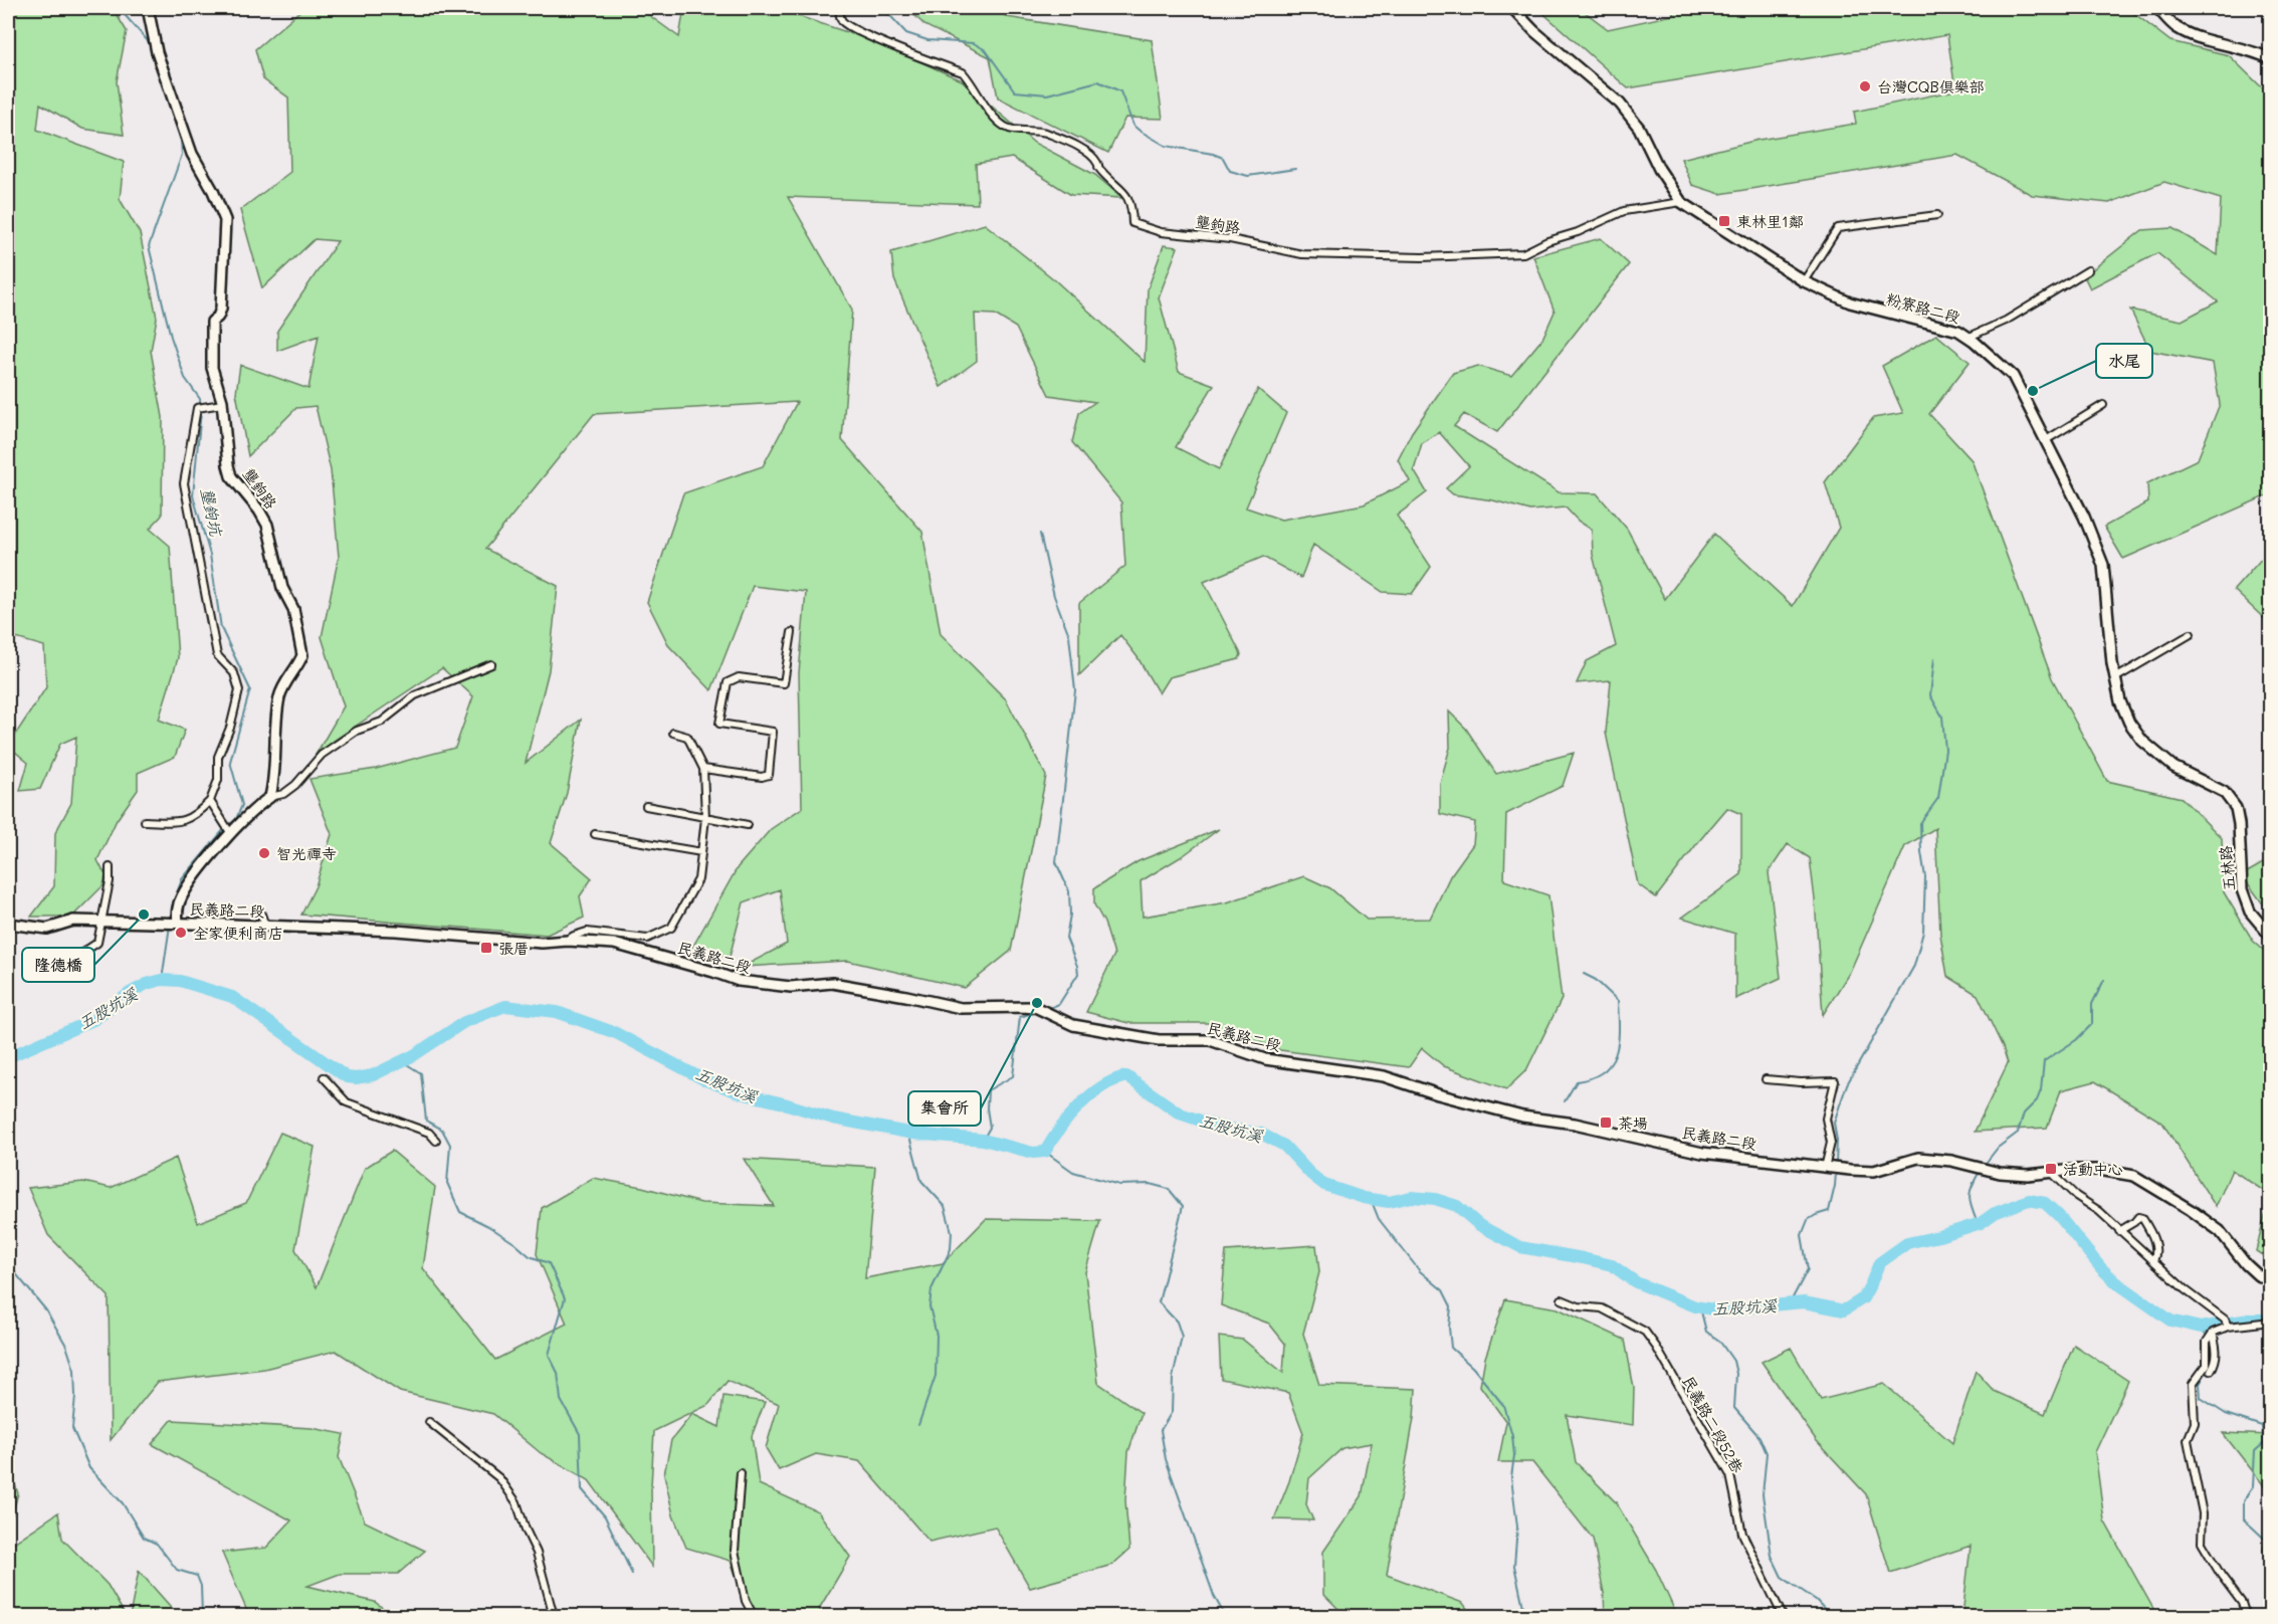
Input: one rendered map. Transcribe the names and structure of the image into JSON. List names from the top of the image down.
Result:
{
  "streets": {
    "main road": [
      "壟鉤路",
      "粉寮路二段",
      "五林路",
      "民義路二段"
    ],
    "street": ["民義路二段52巷"]
  },
  "crossings": [
    ["壟鉤路", "粉寮路二段"],
    ["粉寮路二段", "五林路"]
  ],
  "water": ["壟鉤坑", "五股坑溪"],
  "places": {
    "other": [
      "台灣CQB俱樂部",
      "水尾",
      "智光禪寺",
      "隆德橋",
      "全家便利商店",
      "集會所"
    ],
    "transit": [
      "東林里1鄰",
      "張厝",
      "茶場",
      "活動中心"
    ]
  }
}
